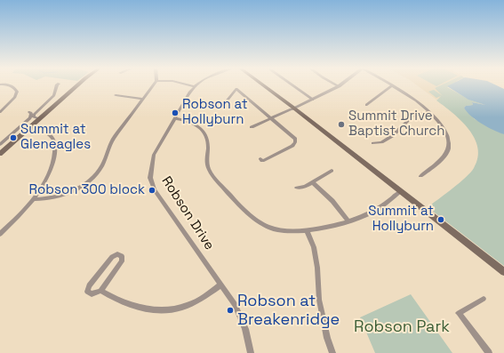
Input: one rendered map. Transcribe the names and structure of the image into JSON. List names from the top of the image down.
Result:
{
  "streets": {
    "street": ["Robson Drive"]
  },
  "parks": ["Robson Park"],
  "places": [
    "Robson at Hollyburn",
    "Summit Drive Baptist Church",
    "Summit at Gleneagles",
    "Robson 300 block",
    "Summit at Hollyburn",
    "Robson at Breakenridge"
  ]
}
